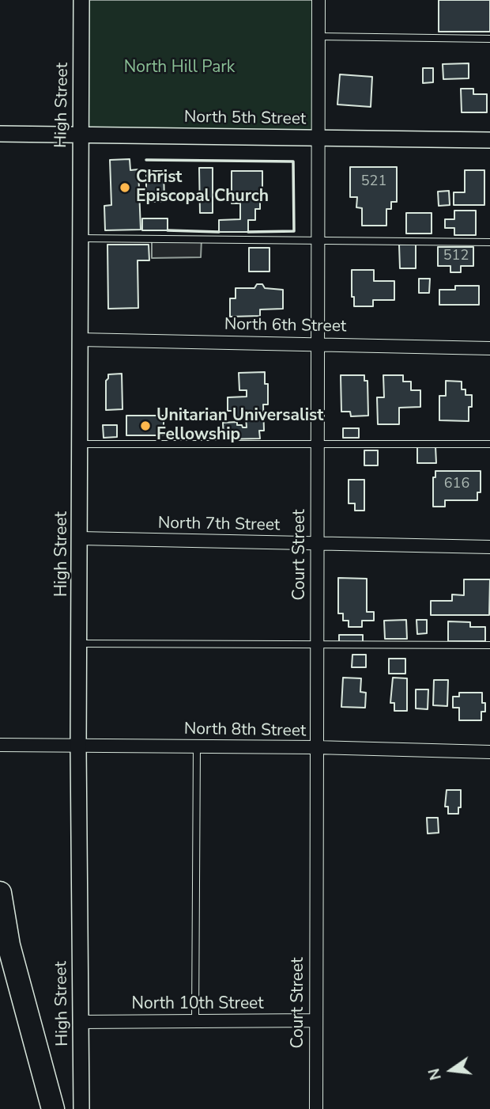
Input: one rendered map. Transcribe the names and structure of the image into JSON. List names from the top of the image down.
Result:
{
  "streets": {
    "street": [
      "High Street",
      "North 5th Street",
      "North 6th Street",
      "North 7th Street",
      "Court Street",
      "North 8th Street",
      "North 10th Street"
    ]
  },
  "crossings": [
    ["High Street", "North 5th Street"],
    ["High Street", "North 6th Street"],
    ["High Street", "North 7th Street"],
    ["High Street", "North 8th Street"],
    ["High Street", "North 10th Street"],
    ["North 5th Street", "Court Street"],
    ["North 6th Street", "Court Street"],
    ["North 7th Street", "Court Street"],
    ["Court Street", "North 8th Street"],
    ["Court Street", "North 10th Street"]
  ],
  "parks": ["North Hill Park"],
  "places": ["Christ Episcopal Church", "Unitarian Universalist Fellowship"],
  "house_numbers": ["521", "512", "616"],
  "north": "left"
}
